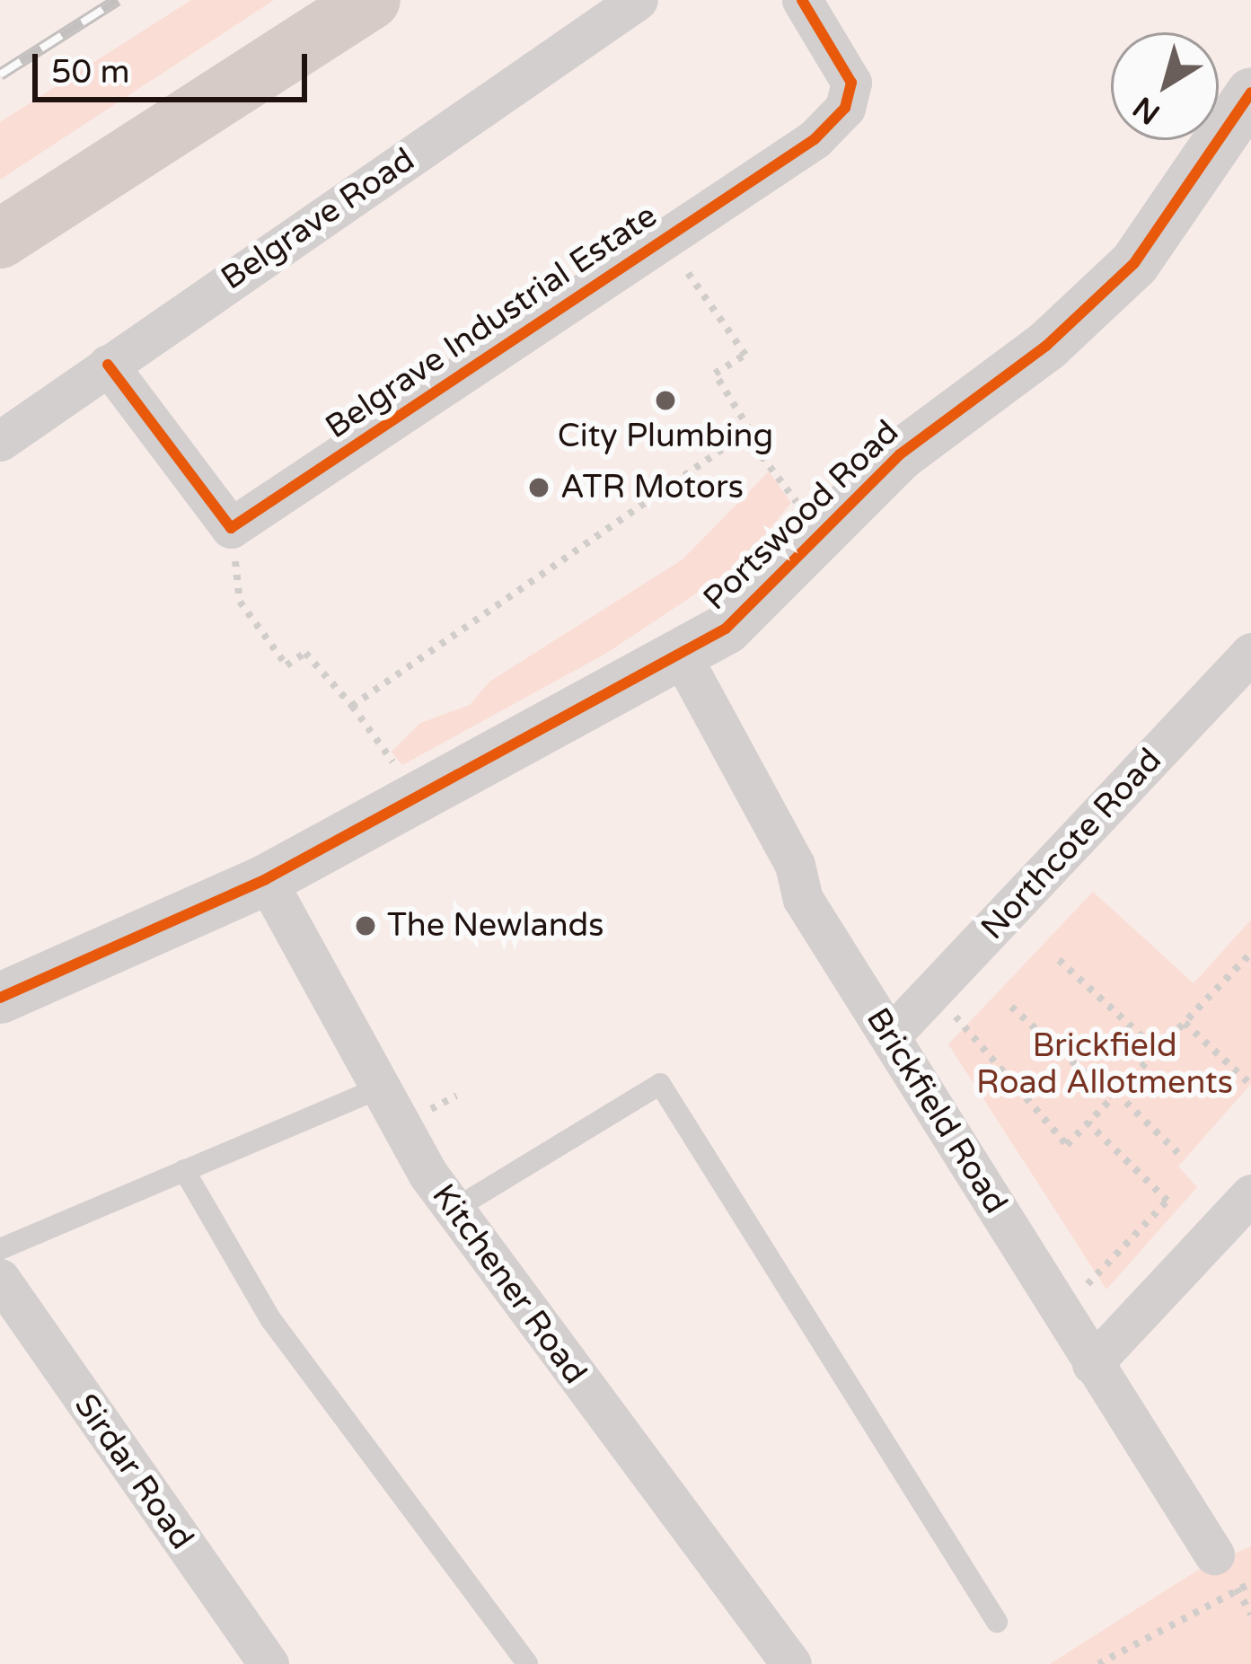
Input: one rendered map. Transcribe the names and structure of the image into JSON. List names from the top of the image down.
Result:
{
  "streets": {
    "street": [
      "Belgrave Road",
      "Belgrave Industrial Estate",
      "Portswood Road",
      "Northcote Road",
      "Brickfield Road",
      "Kitchener Road",
      "Sirdar Road"
    ]
  },
  "crossings": [
    ["Portswood Road", "Brickfield Road"],
    ["Portswood Road", "Kitchener Road"],
    ["Northcote Road", "Brickfield Road"]
  ],
  "parks": ["Brickfield Road Allotments"],
  "places": ["City Plumbing", "ATR Motors", "The Newlands"],
  "scale_bar": "50 m",
  "north": "bottom left"
}
